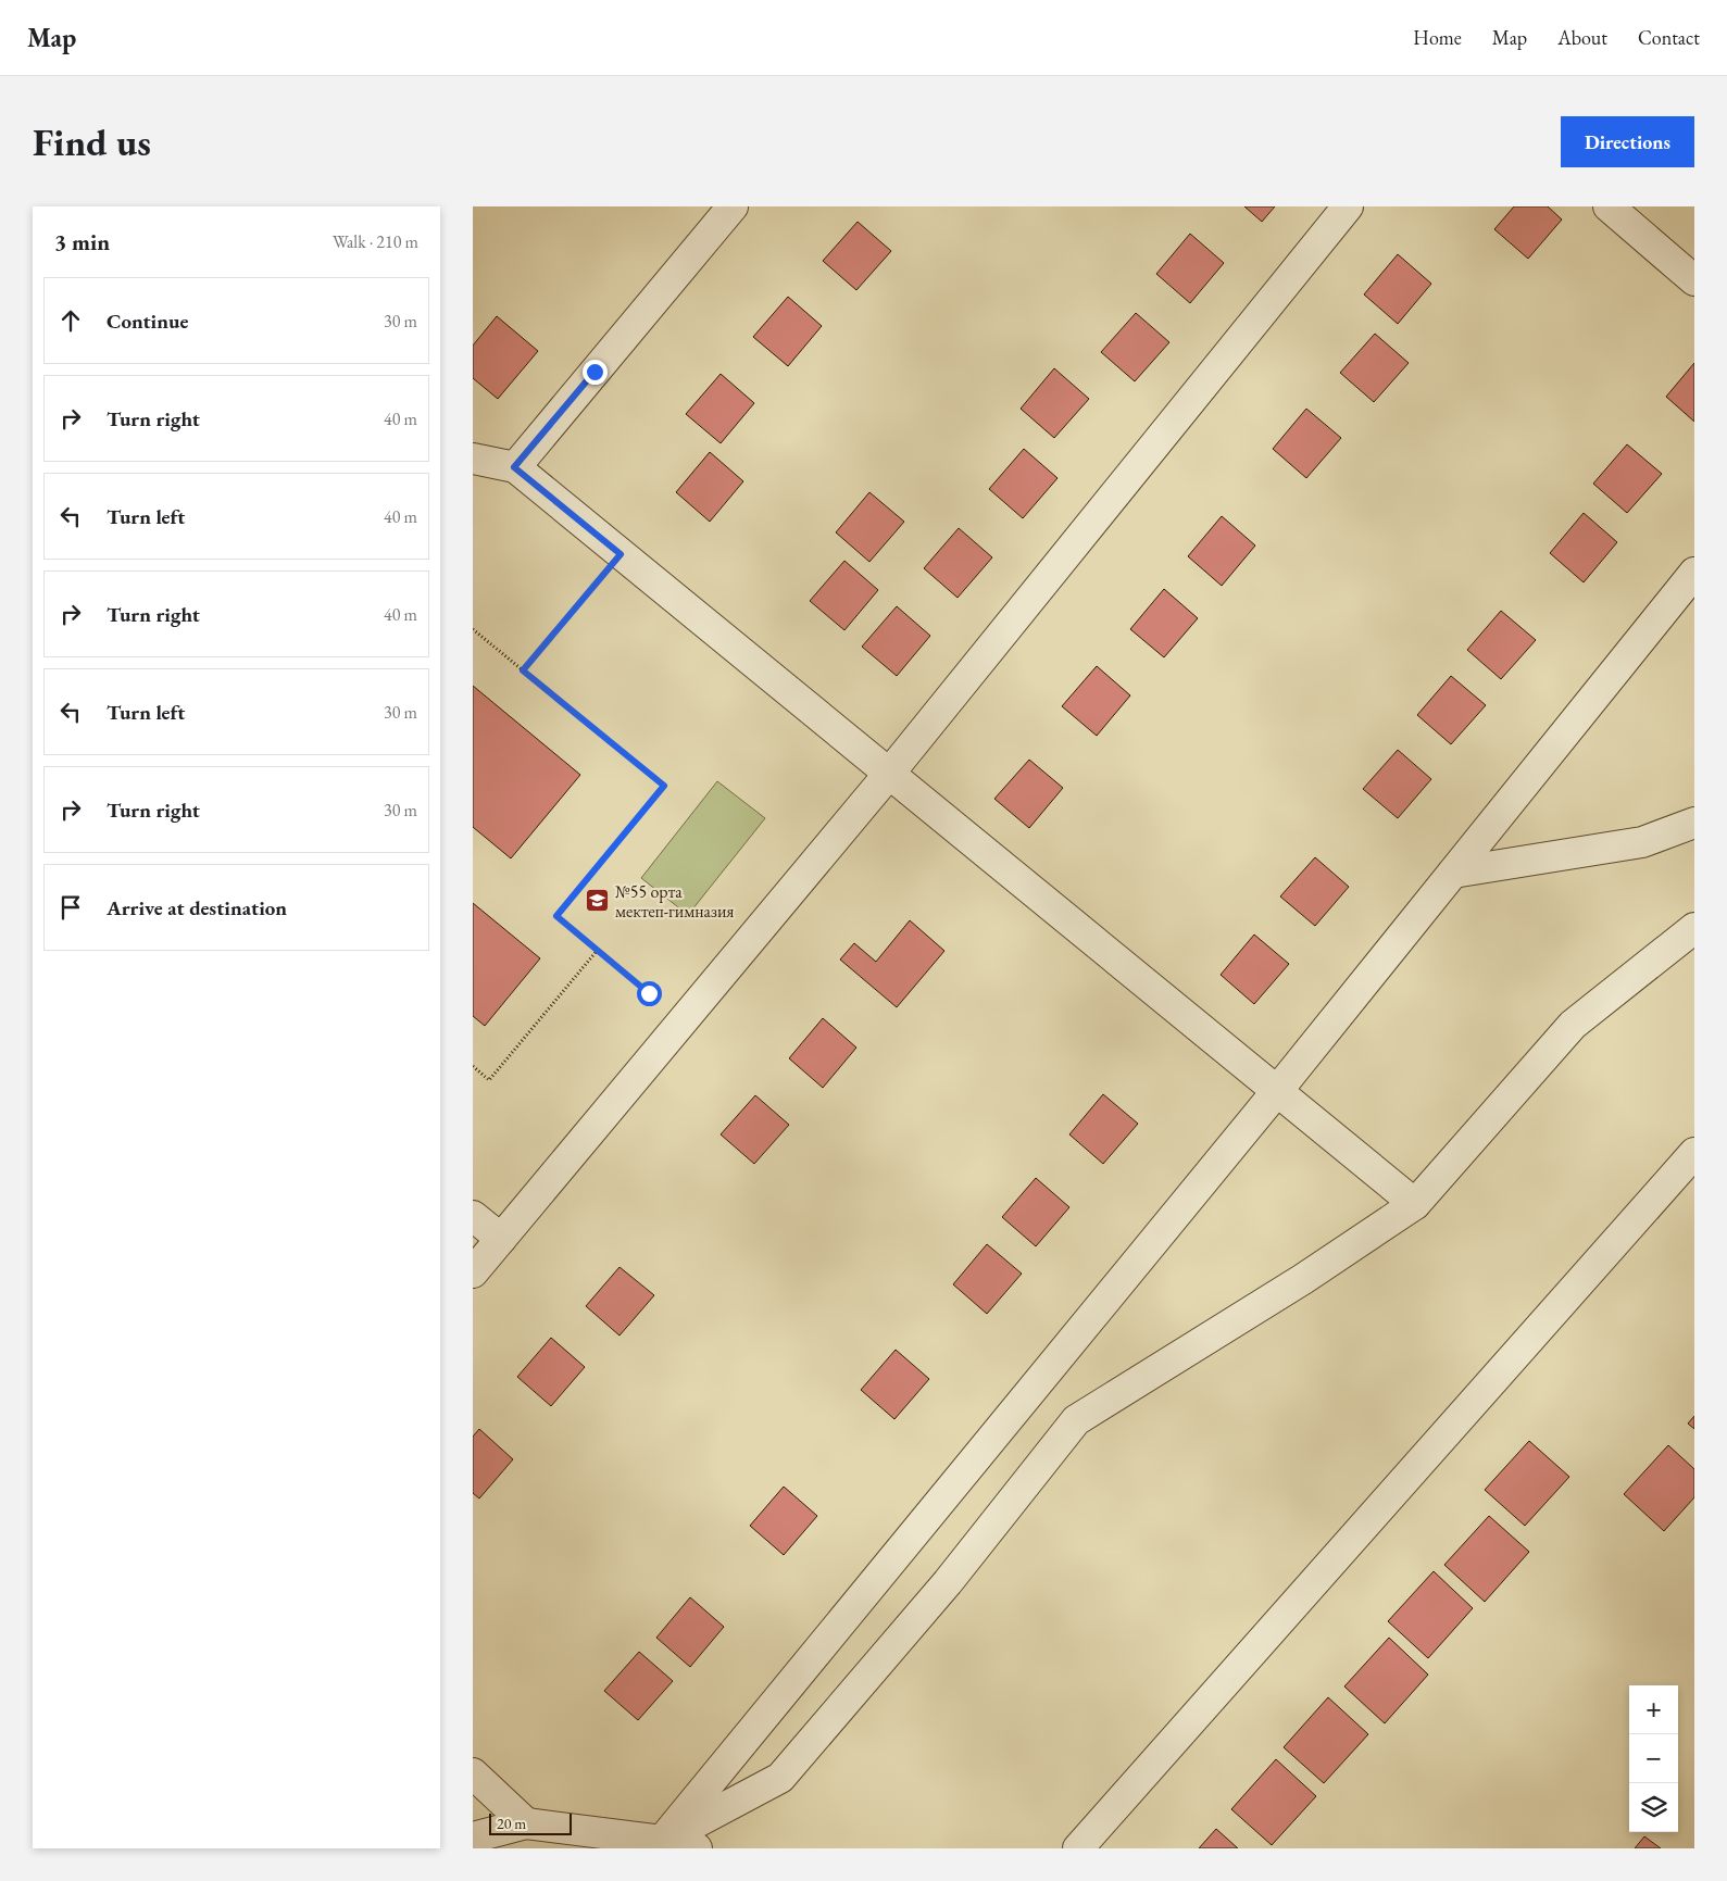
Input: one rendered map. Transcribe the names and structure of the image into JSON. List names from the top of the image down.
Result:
{
  "places": {
    "school or university": ["№55 орта мектеп-гимназия"]
  },
  "scale_bar": "20 m",
  "page": {
    "header": "Map",
    "nav": [
      "Home",
      "Map",
      "About",
      "Contact"
    ],
    "buttons": "Directions",
    "title": "Find us",
    "heading": ["3 min", "Walk · 210 m"],
    "list": [
      ["Continue", "30 m"],
      ["Turn right", "40 m"],
      ["Turn left", "40 m"],
      ["Turn right", "40 m"],
      ["Turn left", "30 m"],
      ["Turn right", "30 m"],
      "Arrive at destination"
    ],
    "map_buttons": ["+", "−"],
    "scale": "20 m"
  }
}
